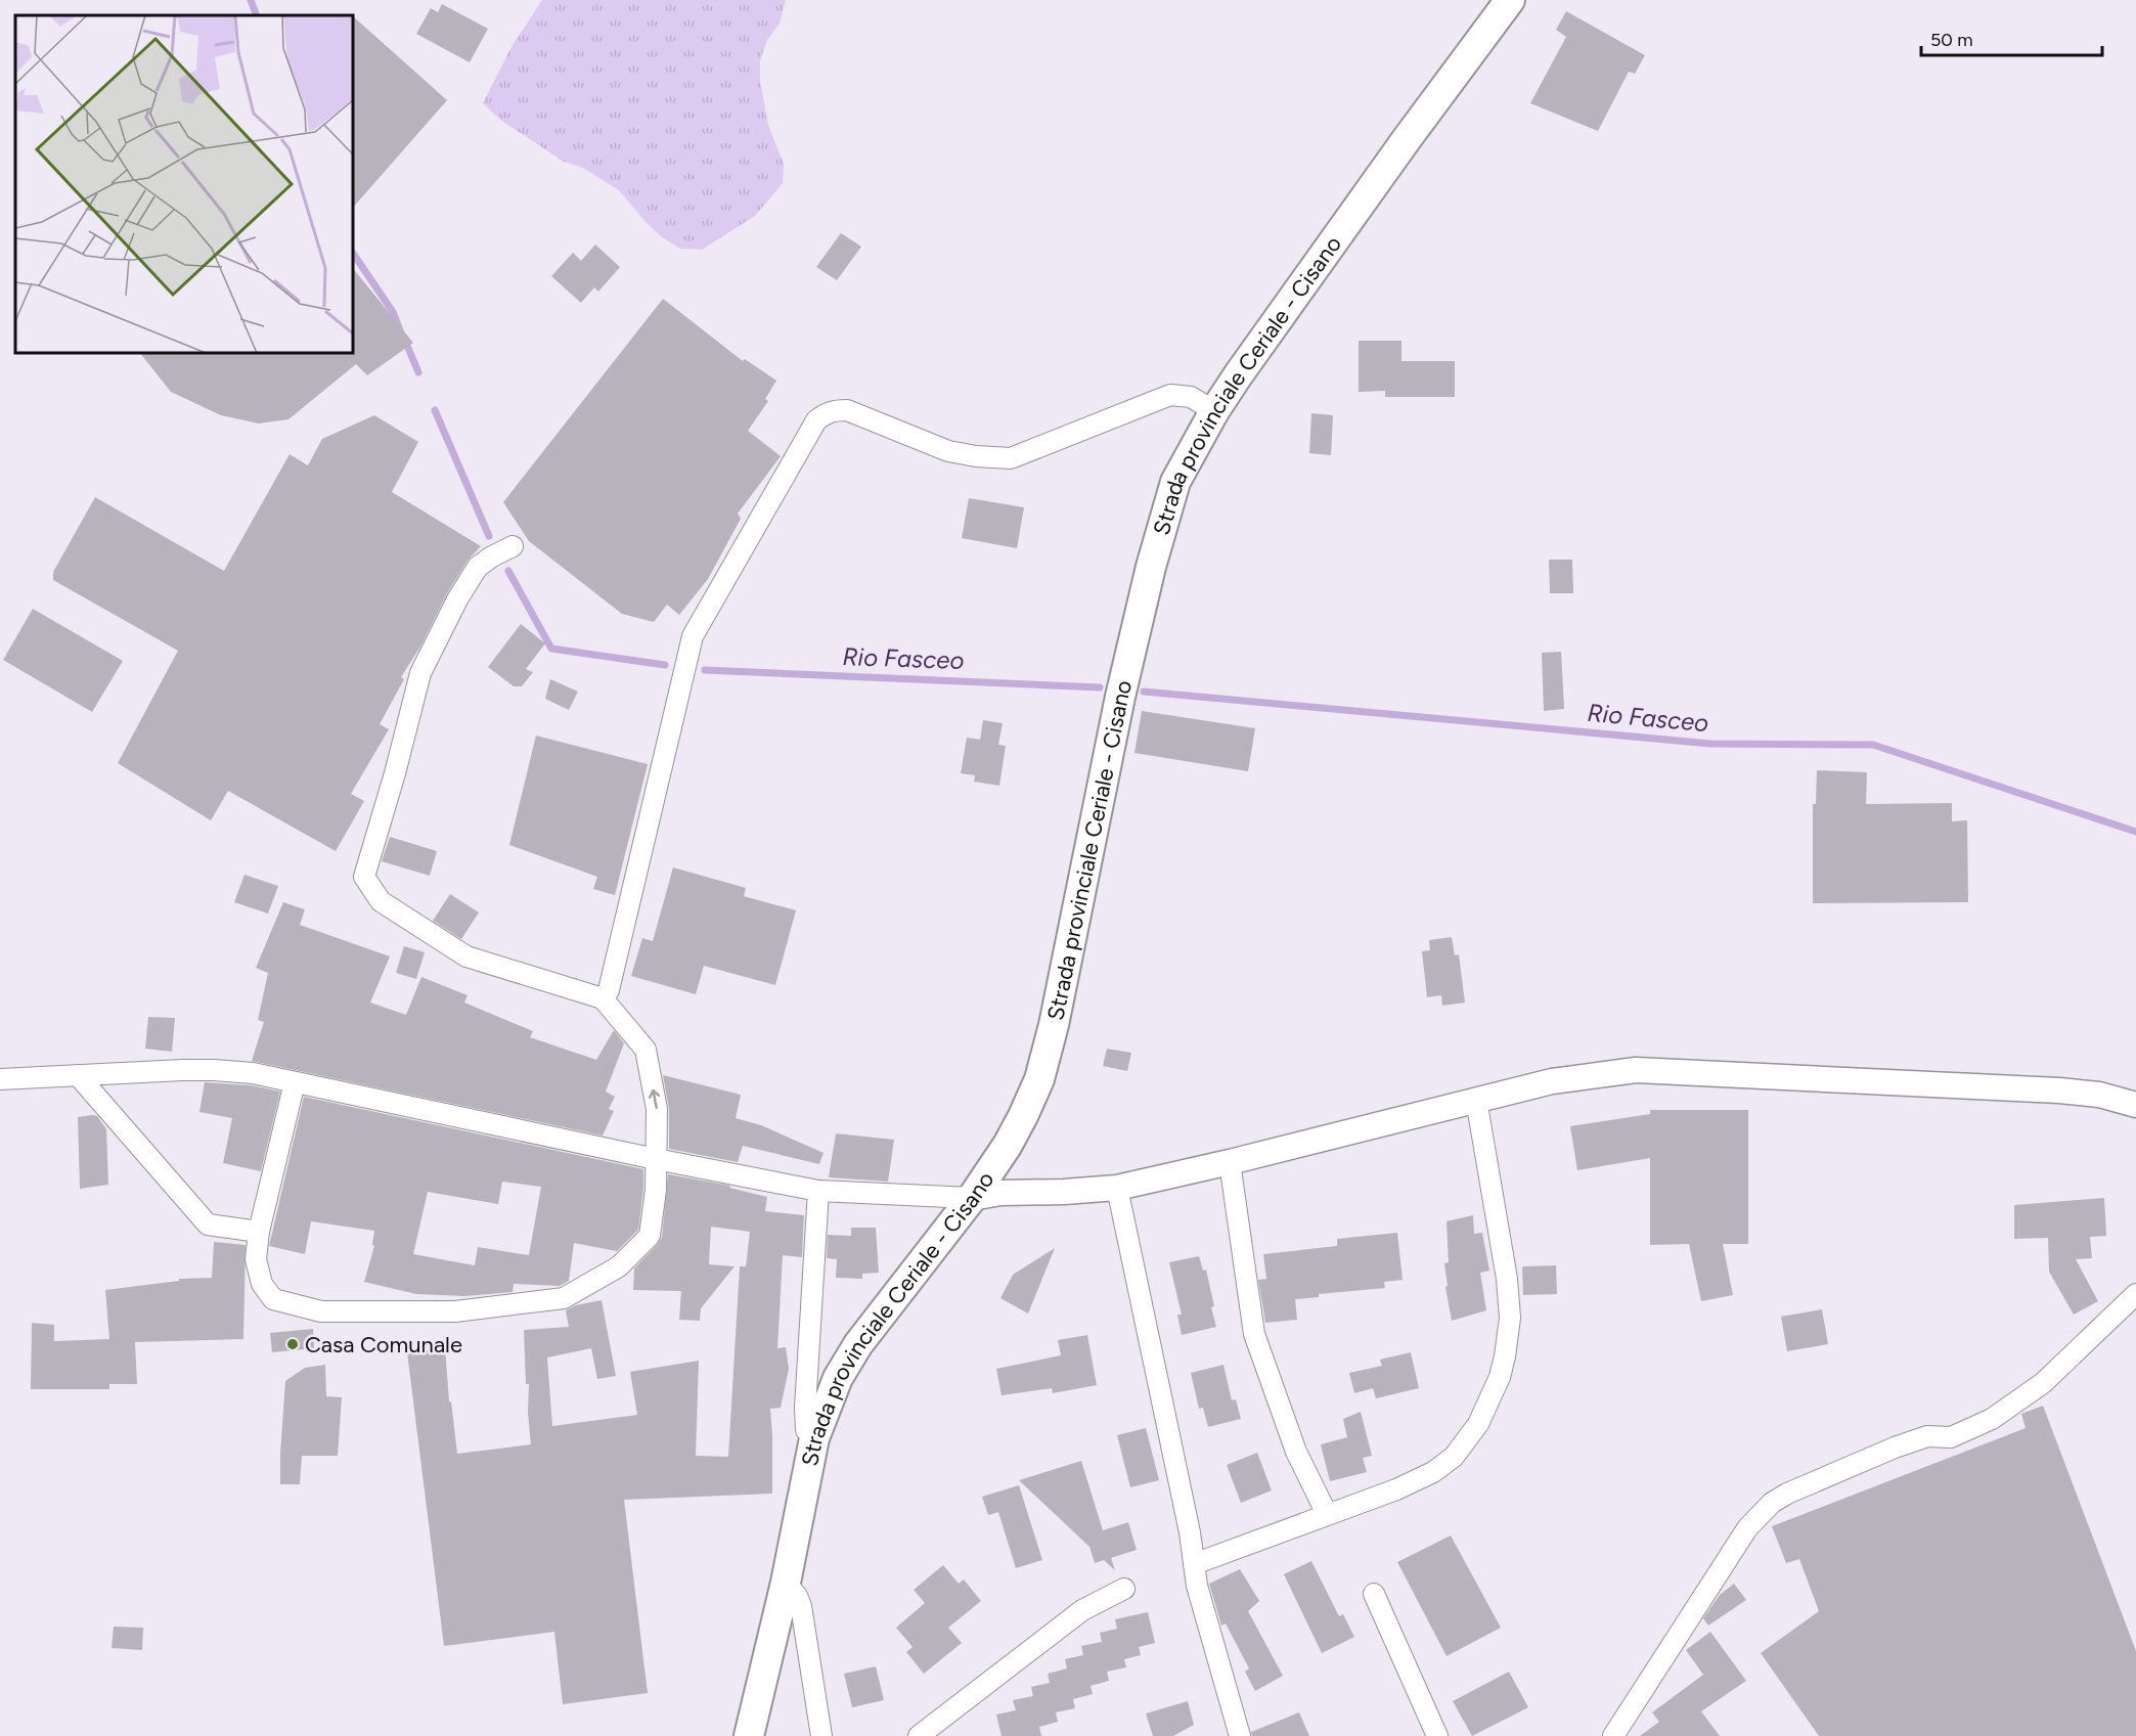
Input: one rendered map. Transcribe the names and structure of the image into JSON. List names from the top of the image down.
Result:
{
  "streets": {
    "main road": ["Strada provinciale Ceriale - Cisano"]
  },
  "water": ["Rio Fasceo"],
  "places": ["Casa Comunale"],
  "scale_bar": "50 m"
}
